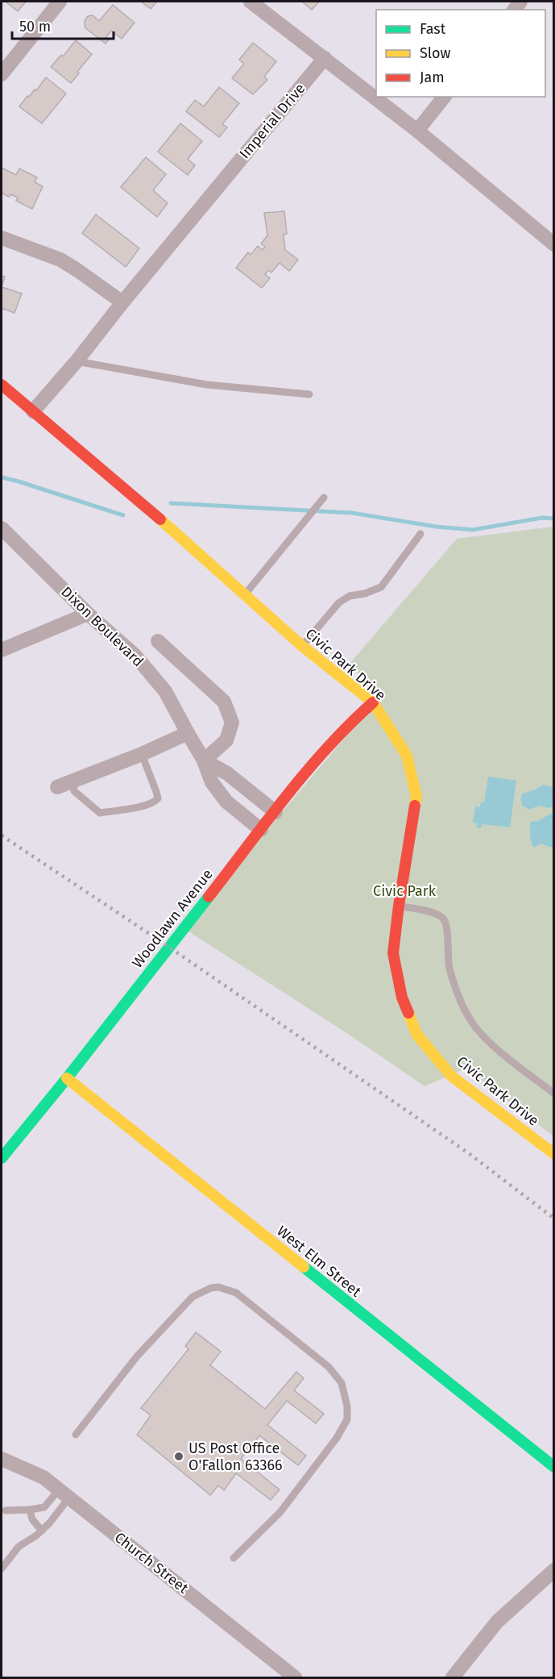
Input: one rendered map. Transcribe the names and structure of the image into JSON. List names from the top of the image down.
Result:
{
  "streets": {
    "street": [
      "Imperial Drive",
      "Dixon Boulevard",
      "Civic Park Drive",
      "Woodlawn Avenue",
      "West Elm Street",
      "Church Street"
    ]
  },
  "crossings": [
    ["Imperial Drive", "Civic Park Drive"],
    ["Dixon Boulevard", "Woodlawn Avenue"],
    ["Civic Park Drive", "Woodlawn Avenue"],
    ["Woodlawn Avenue", "West Elm Street"]
  ],
  "parks": ["Civic Park"],
  "places": ["US Post Office O'Fallon 63366"],
  "legend": ["Fast", "Slow", "Jam"],
  "scale_bar": "50 m"
}
